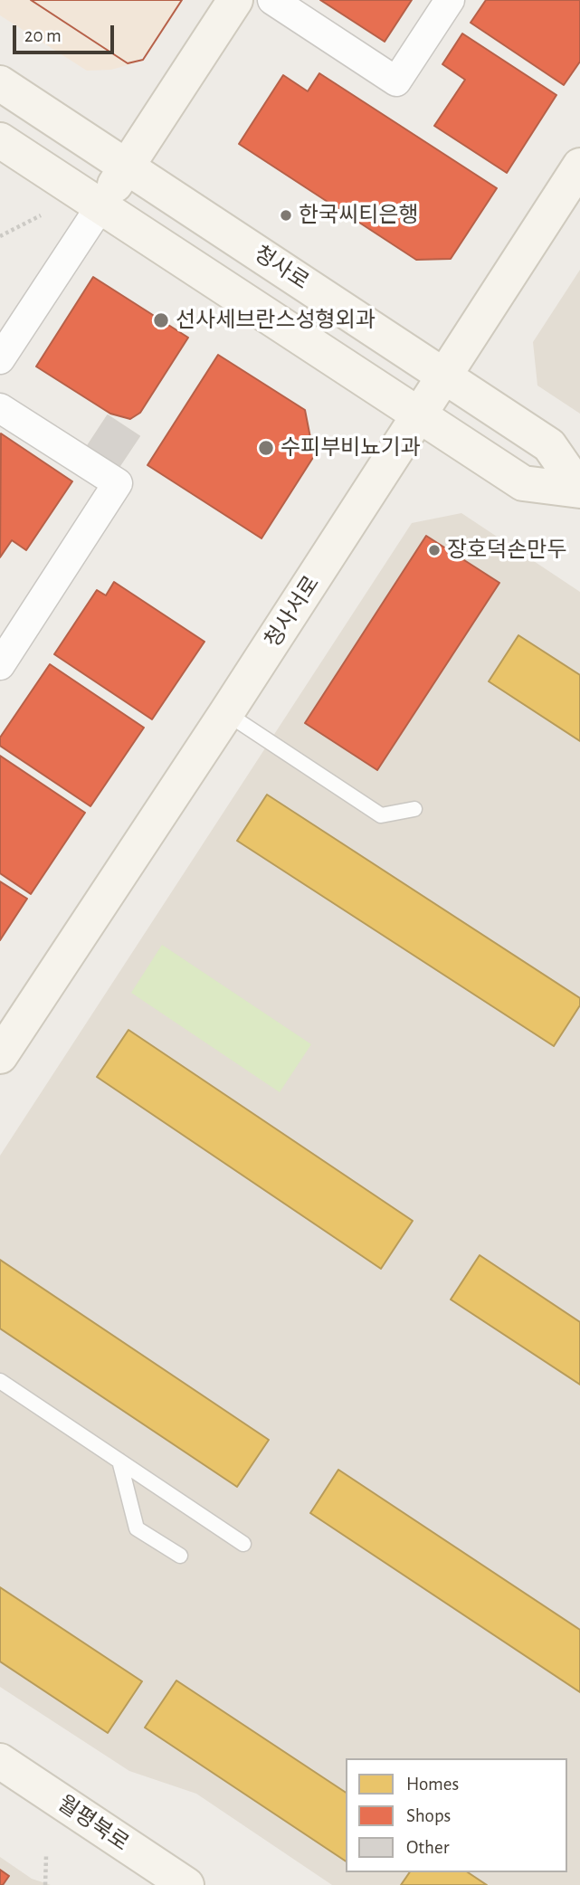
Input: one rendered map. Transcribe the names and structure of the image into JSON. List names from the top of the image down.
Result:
{
  "streets": {
    "street": ["청사로", "청사서로", "월평북로"]
  },
  "crossings": [
    ["청사로", "청사서로"]
  ],
  "places": [
    "한국씨티은행",
    "선사세브란스성형외과",
    "수피부비뇨기과",
    "장호덕손만두"
  ],
  "legend": ["Homes", "Shops", "Other"],
  "scale_bar": "20 m"
}
